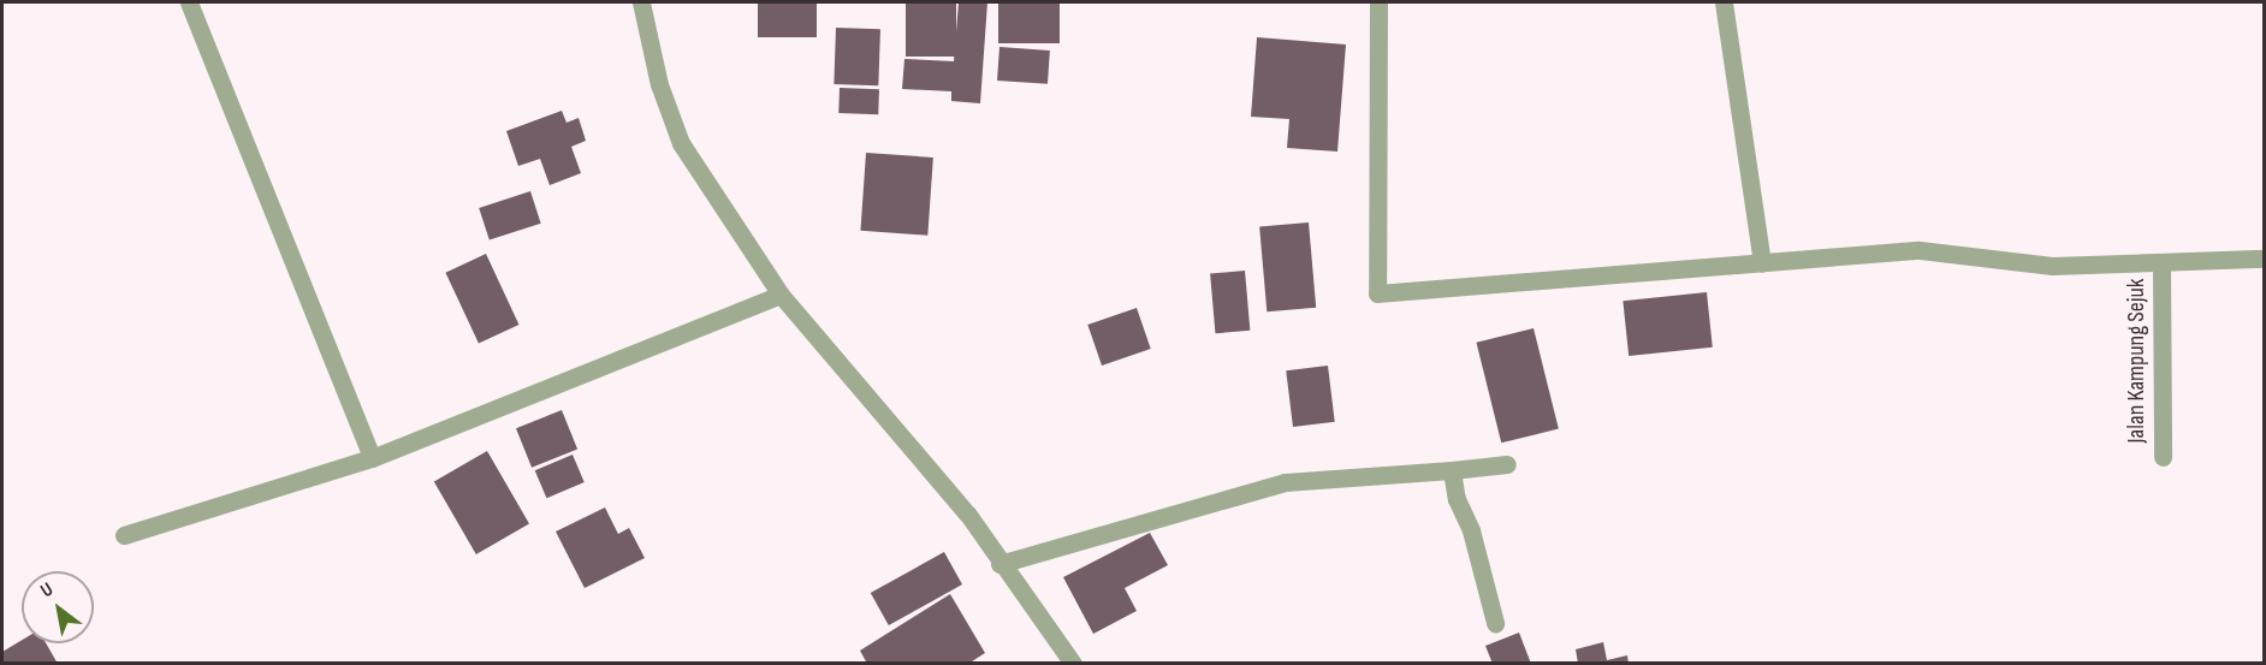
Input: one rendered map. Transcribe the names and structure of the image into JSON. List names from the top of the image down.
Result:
{
  "streets": {
    "street": ["Jalan Kampung Sejuk"]
  },
  "north": "top left"
}
